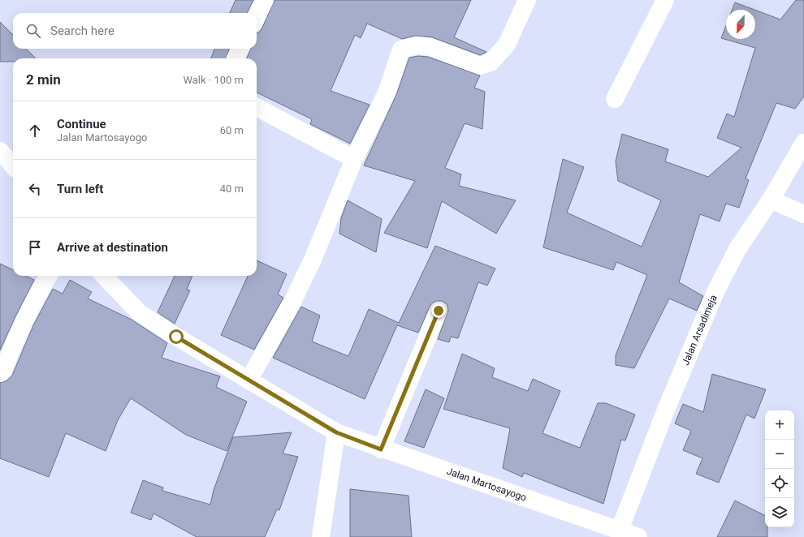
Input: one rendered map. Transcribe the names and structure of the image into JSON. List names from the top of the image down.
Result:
{
  "streets": {
    "street": ["Jalan Arsadimeja", "Jalan Martosayogo"]
  },
  "crossings": [
    ["Jalan Arsadimeja", "Jalan Martosayogo"]
  ],
  "north": "bottom",
  "page": {
    "search": "Search here",
    "heading": ["2 min", "Walk · 100 m"],
    "list": [
      ["Continue", "Jalan Martosayogo", "60 m"],
      ["Turn left", "40 m"],
      "Arrive at destination"
    ],
    "map_buttons": ["+", "−"]
  }
}
